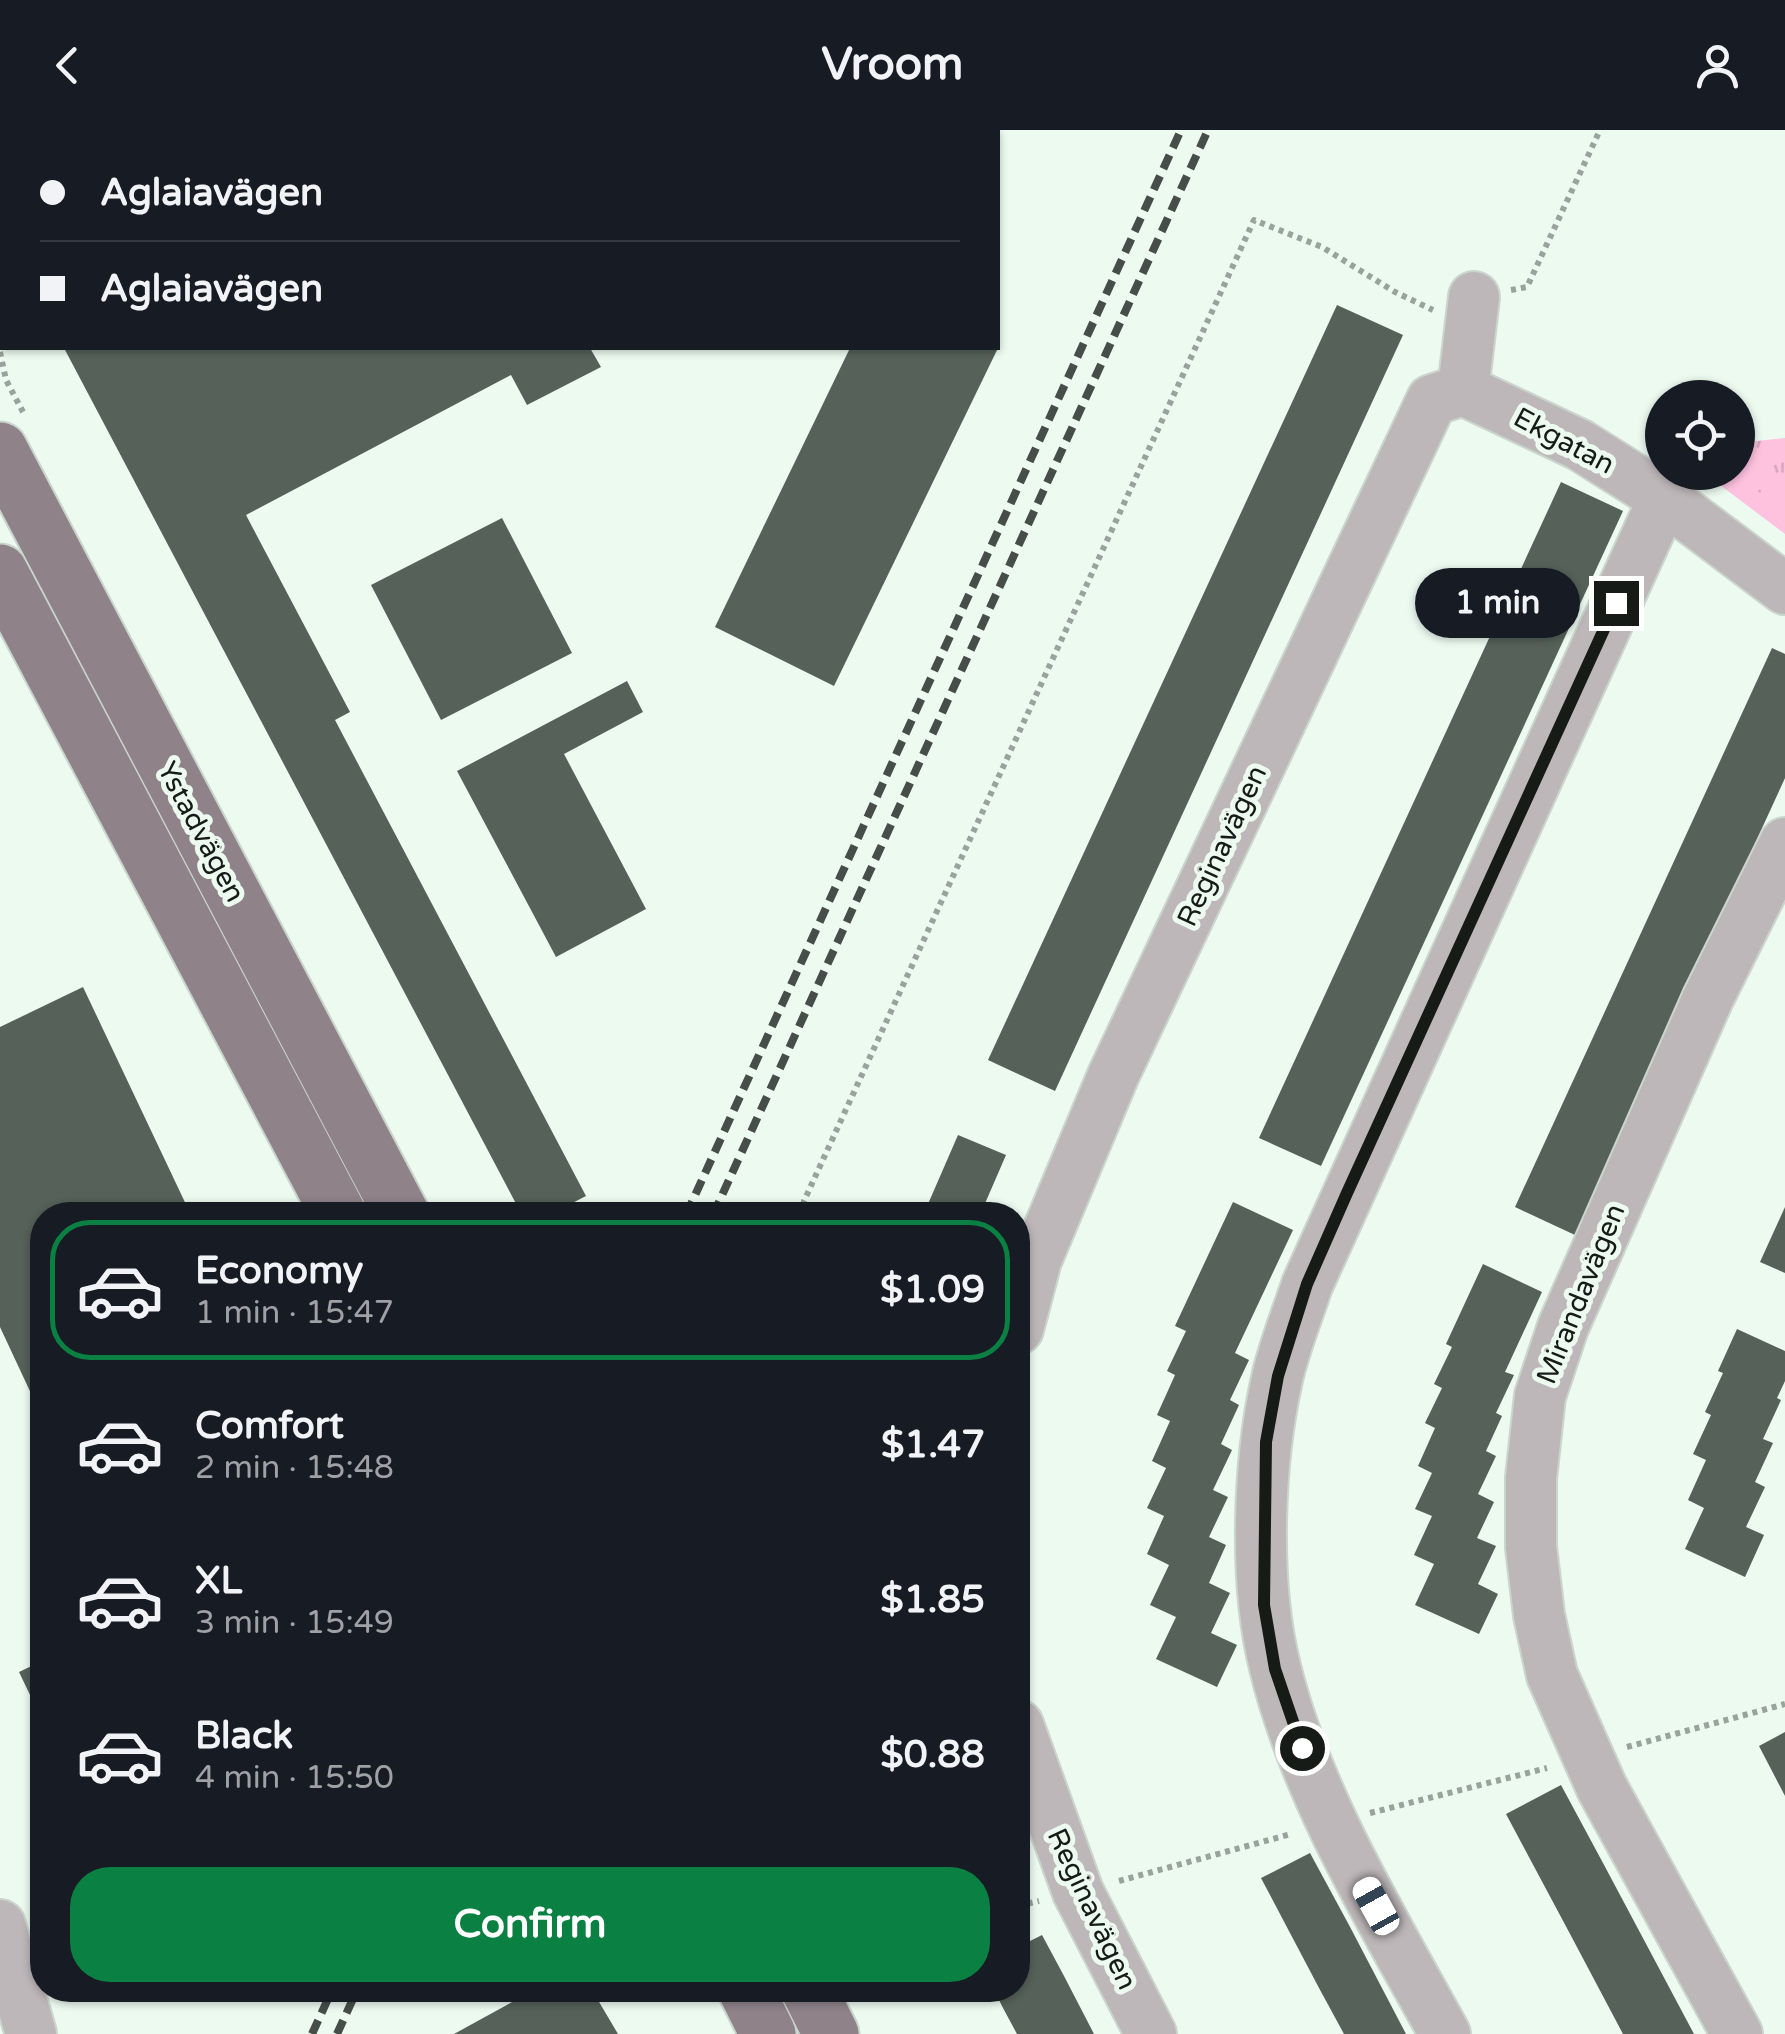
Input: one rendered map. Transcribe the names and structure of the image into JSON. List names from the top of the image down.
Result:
{
  "streets": {
    "main road": ["Ystadvägen"],
    "street": ["Ekgatan", "Reginavägen", "Mirandavägen"]
  },
  "crossings": [
    ["Ekgatan", "Reginavägen"]
  ],
  "page": {
    "header": "Vroom",
    "banner": ["Aglaiavägen", "Aglaiavägen"],
    "bubble": "1 min",
    "list": [
      {
        "name": "Economy",
        "note": "1 min · 15:47",
        "value": "$1.09"
      },
      {
        "name": "Comfort",
        "note": "2 min · 15:48",
        "value": "$1.47"
      },
      {
        "name": "XL",
        "note": "3 min · 15:49",
        "value": "$1.85"
      },
      {
        "name": "Black",
        "note": "4 min · 15:50",
        "value": "$0.88"
      }
    ],
    "buttons": "Confirm"
  }
}
